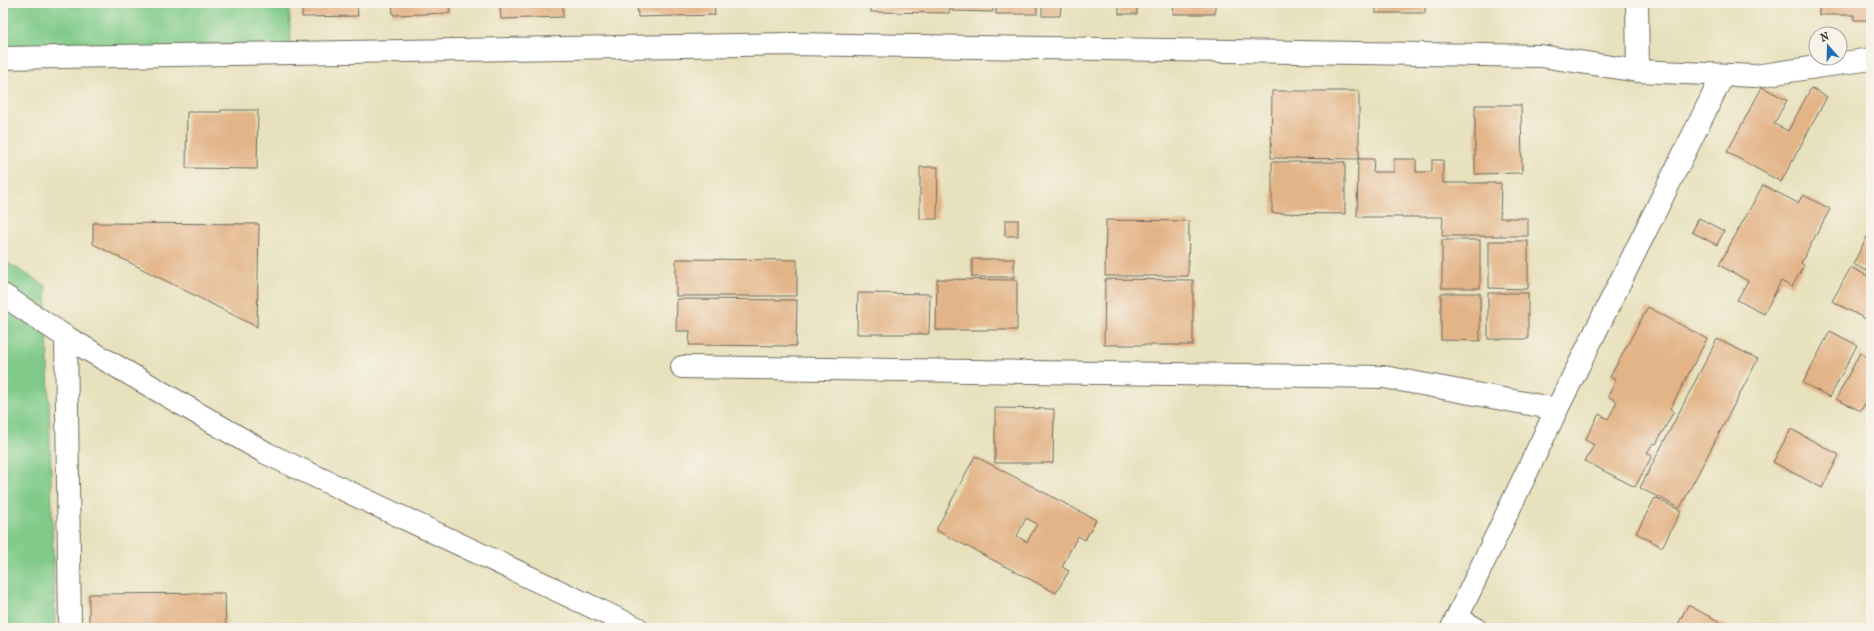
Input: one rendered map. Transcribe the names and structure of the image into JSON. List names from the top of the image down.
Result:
{
  "north": "top"
}
